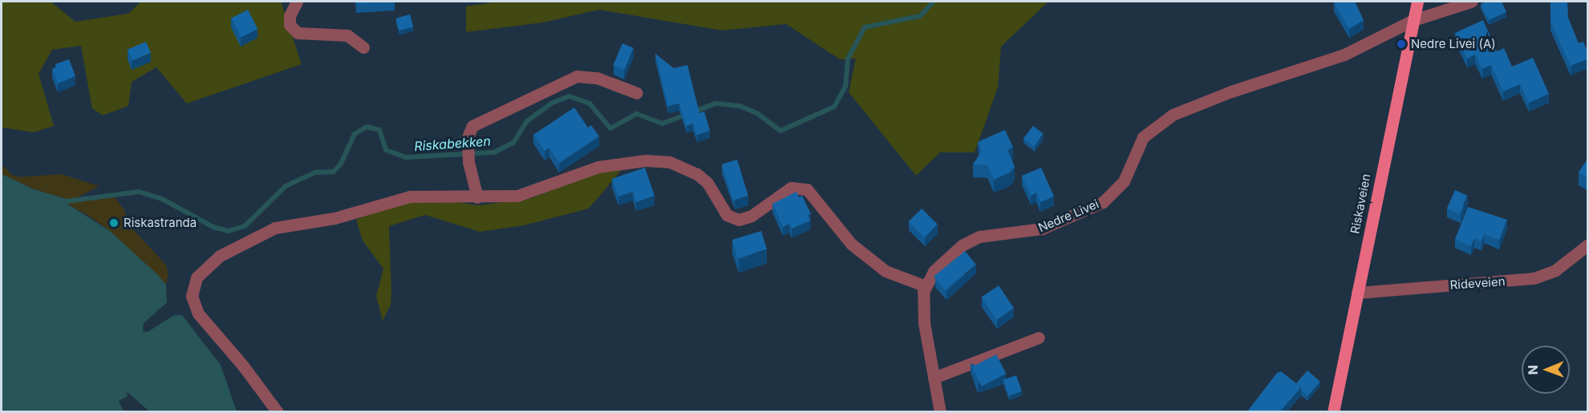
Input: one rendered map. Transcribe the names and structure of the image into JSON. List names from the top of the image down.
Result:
{
  "streets": {
    "main road": ["Riskaveien"],
    "street": ["Nedre Livei", "Rideveien"]
  },
  "crossings": [
    ["Riskaveien", "Nedre Livei"],
    ["Riskaveien", "Rideveien"]
  ],
  "water": ["Riskabekken"],
  "places": ["Nedre Livei (A)", "Riskastranda"],
  "north": "left"
}
